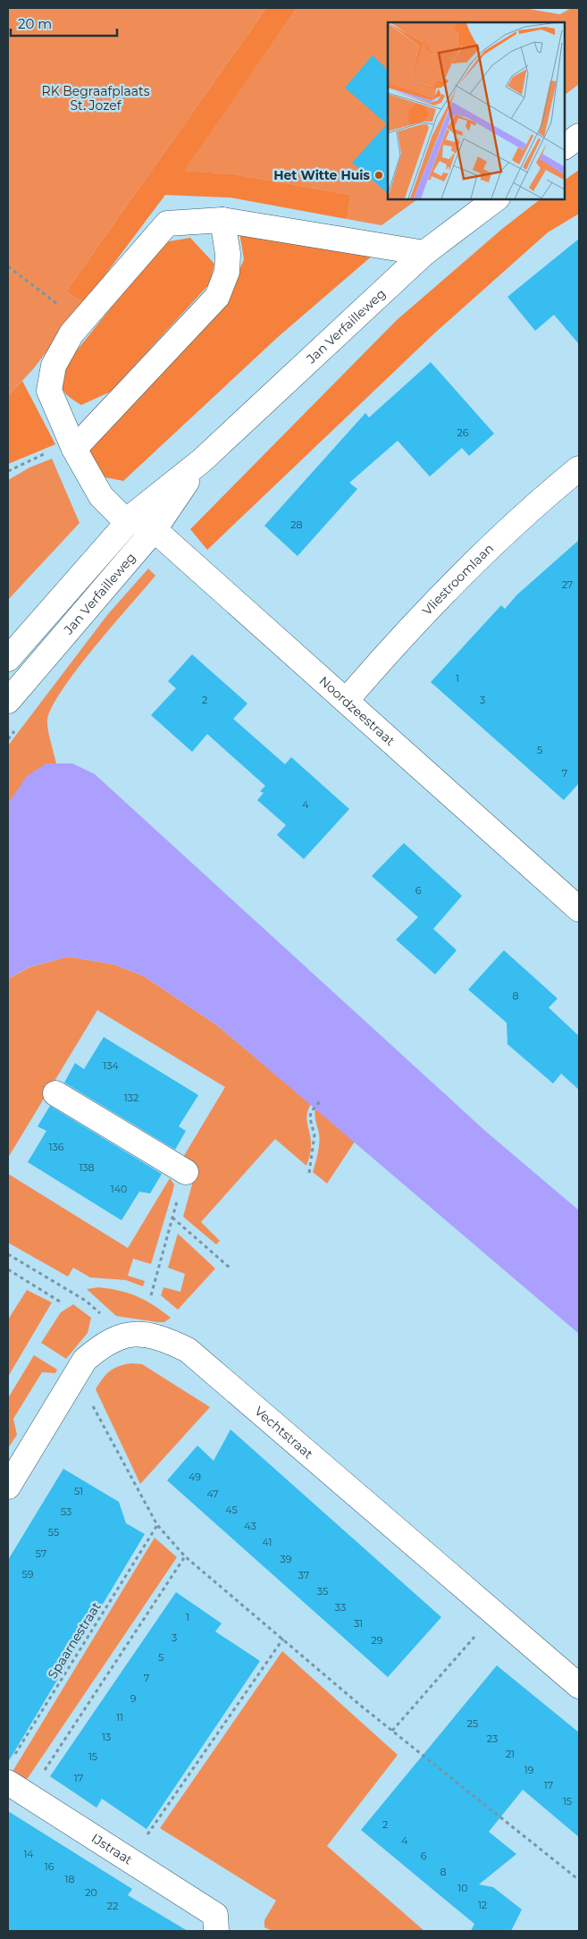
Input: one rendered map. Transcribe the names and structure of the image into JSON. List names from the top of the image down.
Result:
{
  "streets": {
    "street": [
      "Jan Verfailleweg",
      "Vliestroomlaan",
      "Noordzeestraat",
      "Vechtstraat",
      "IJstraat"
    ],
    "path": ["Spaarnestraat"]
  },
  "crossings": [
    ["Jan Verfailleweg", "Noordzeestraat"],
    ["Vliestroomlaan", "Noordzeestraat"]
  ],
  "parks": ["RK Begraafplaats St. Jozef"],
  "places": ["Het Witte Huis"],
  "house_numbers": [
    "26",
    "28",
    "27",
    "1",
    "2",
    "3",
    "5",
    "7",
    "4",
    "6",
    "8",
    "134",
    "132",
    "136",
    "138",
    "140",
    "49",
    "51",
    "47",
    "45",
    "53",
    "43",
    "55",
    "41",
    "57",
    "39",
    "59",
    "37",
    "35",
    "33",
    "1",
    "31",
    "3",
    "29",
    "5",
    "7",
    "9",
    "11",
    "25",
    "13",
    "23",
    "21",
    "15",
    "19",
    "17",
    "17",
    "15",
    "2",
    "4",
    "14",
    "6",
    "16",
    "8",
    "18",
    "10",
    "20",
    "12",
    "22"
  ],
  "scale_bar": "20 m"
}
